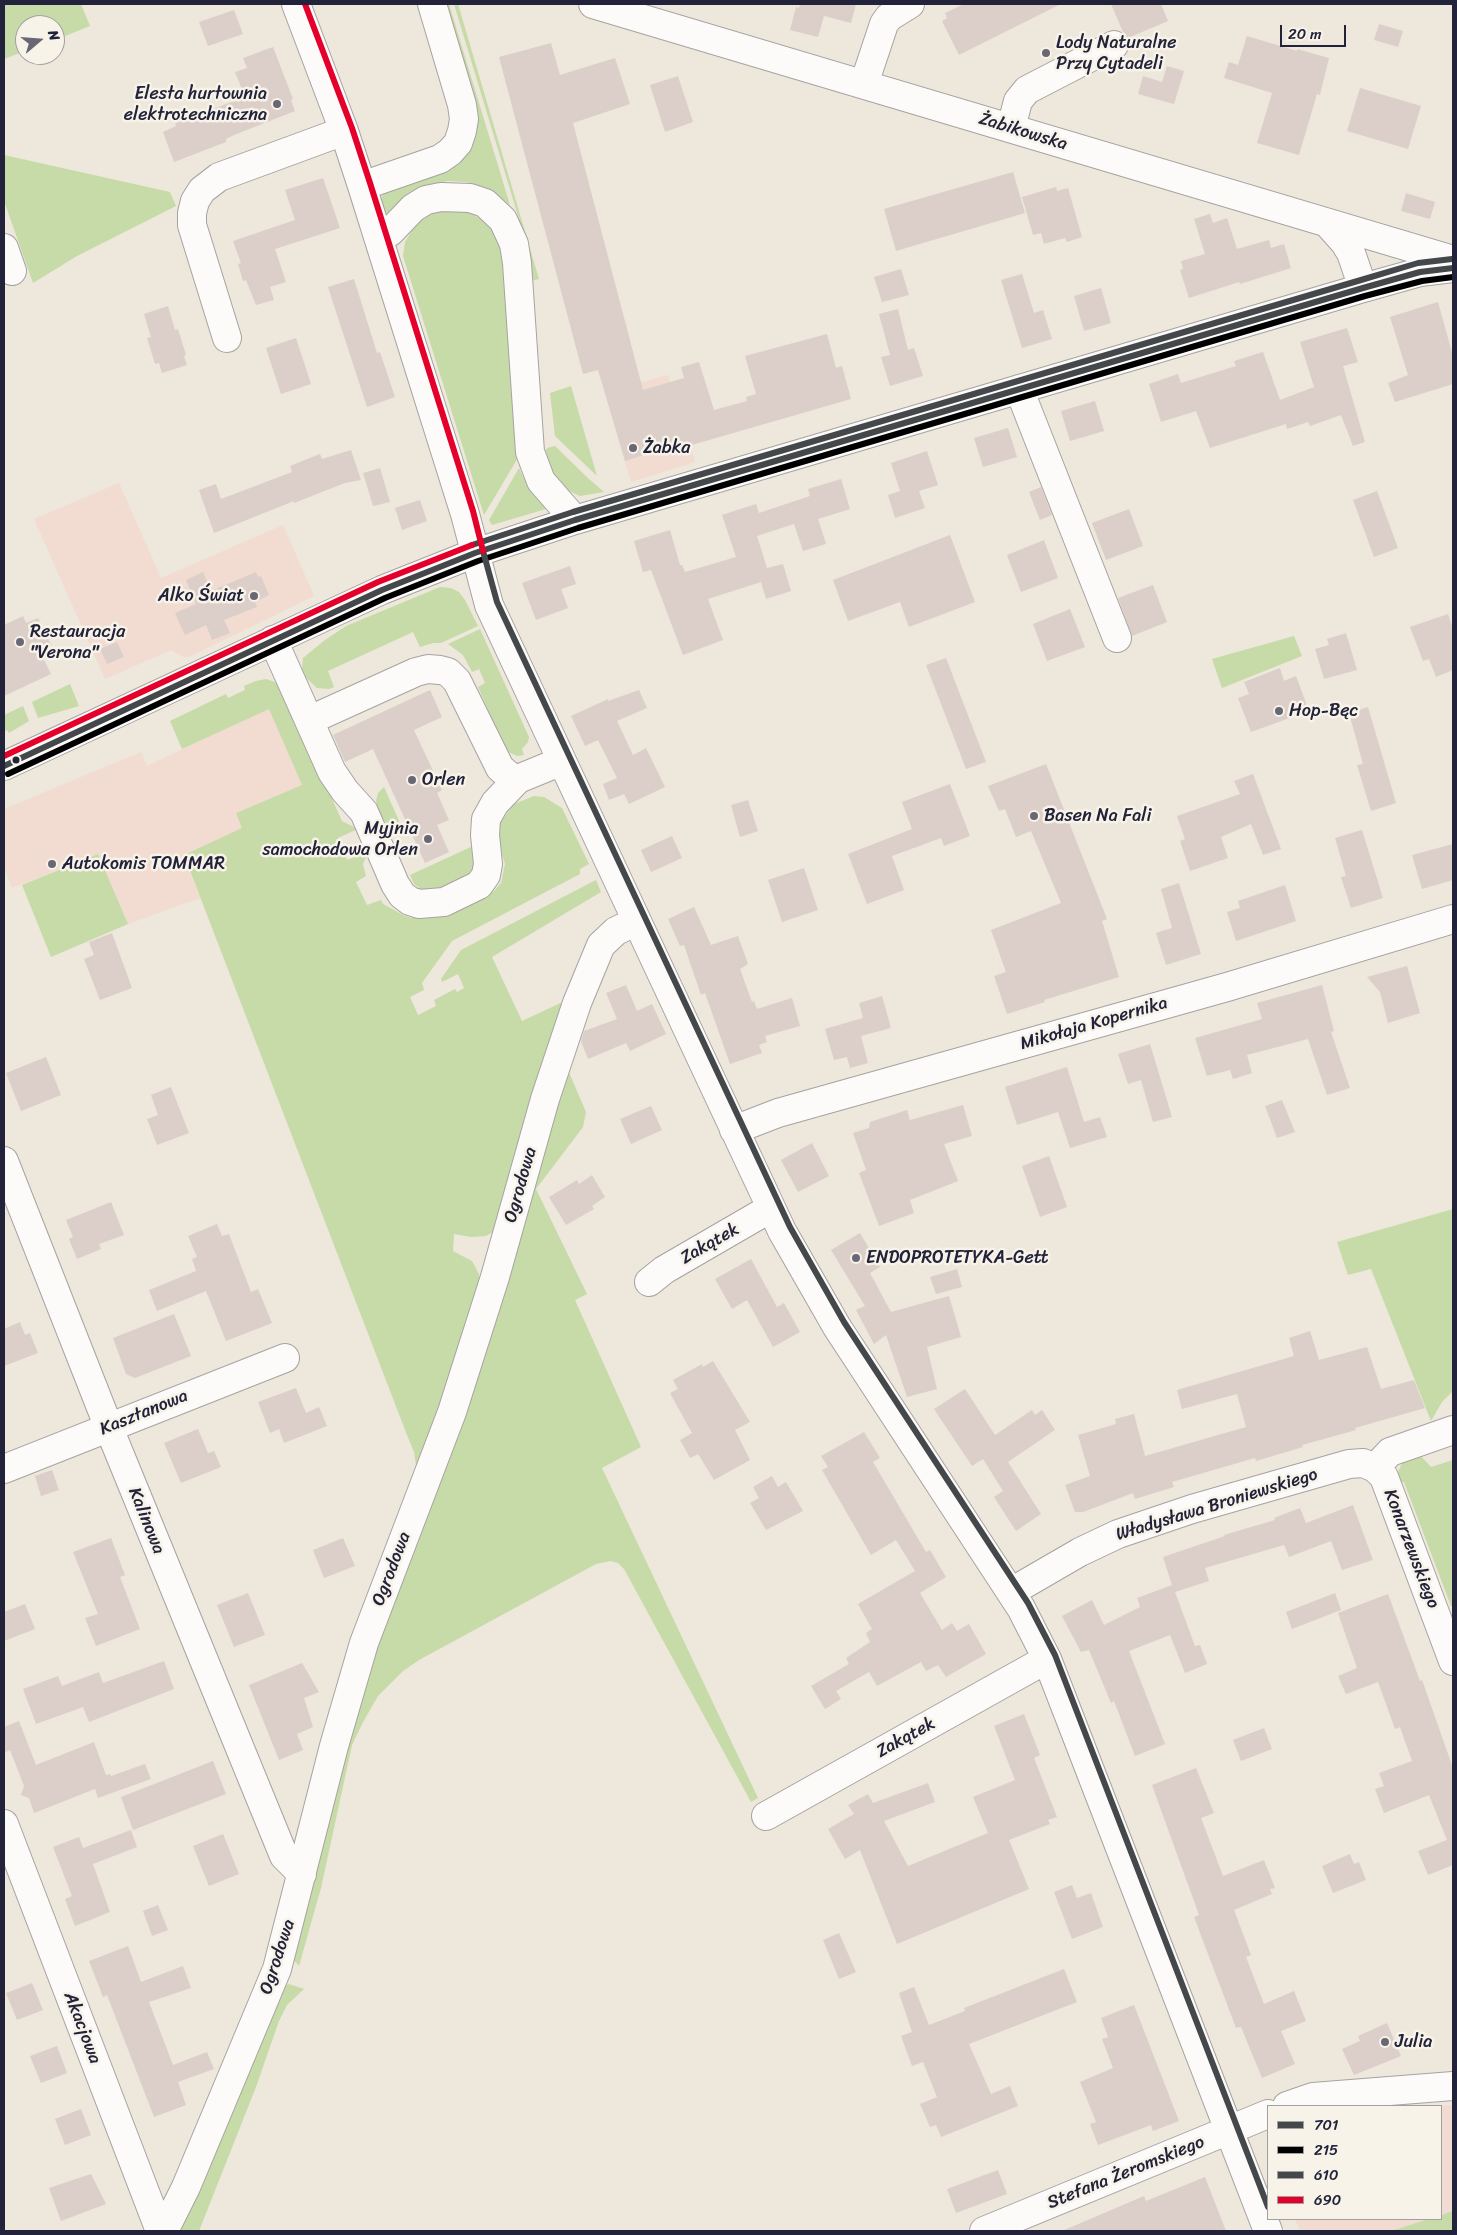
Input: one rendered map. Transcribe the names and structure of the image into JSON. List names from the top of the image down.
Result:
{
  "streets": {
    "street": [
      "Żabikowska",
      "Mikołaja Kopernika",
      "Ogrodowa",
      "Zakątek",
      "Kasztanowa",
      "Władysława Broniewskiego",
      "Kalinowa",
      "Konarzewskiego",
      "Akacjowa",
      "Stefana Żeromskiego"
    ]
  },
  "crossings": [
    ["Ogrodowa", "Kalinowa"],
    ["Kasztanowa", "Kalinowa"],
    ["Władysława Broniewskiego", "Konarzewskiego"]
  ],
  "places": [
    "Lody Naturalne Przy Cytadeli",
    "Elesta hurtownia elektrotechniczna",
    "Żabka",
    "Alko Świat",
    "Restauracja \"Verona\"",
    "Hop-Bęc",
    "Orlen",
    "Basen Na Fali",
    "Myjnia samochodowa Orlen",
    "Autokomis TOMMAR",
    "ENDOPROTETYKA-Gett",
    "Julia"
  ],
  "lines": [
    "transit line 690",
    "transit line 610",
    "transit line 701",
    "transit line 215"
  ],
  "legend": [
    "701",
    "215",
    "610",
    "690"
  ],
  "scale_bar": "20 m",
  "north": "right"
}
